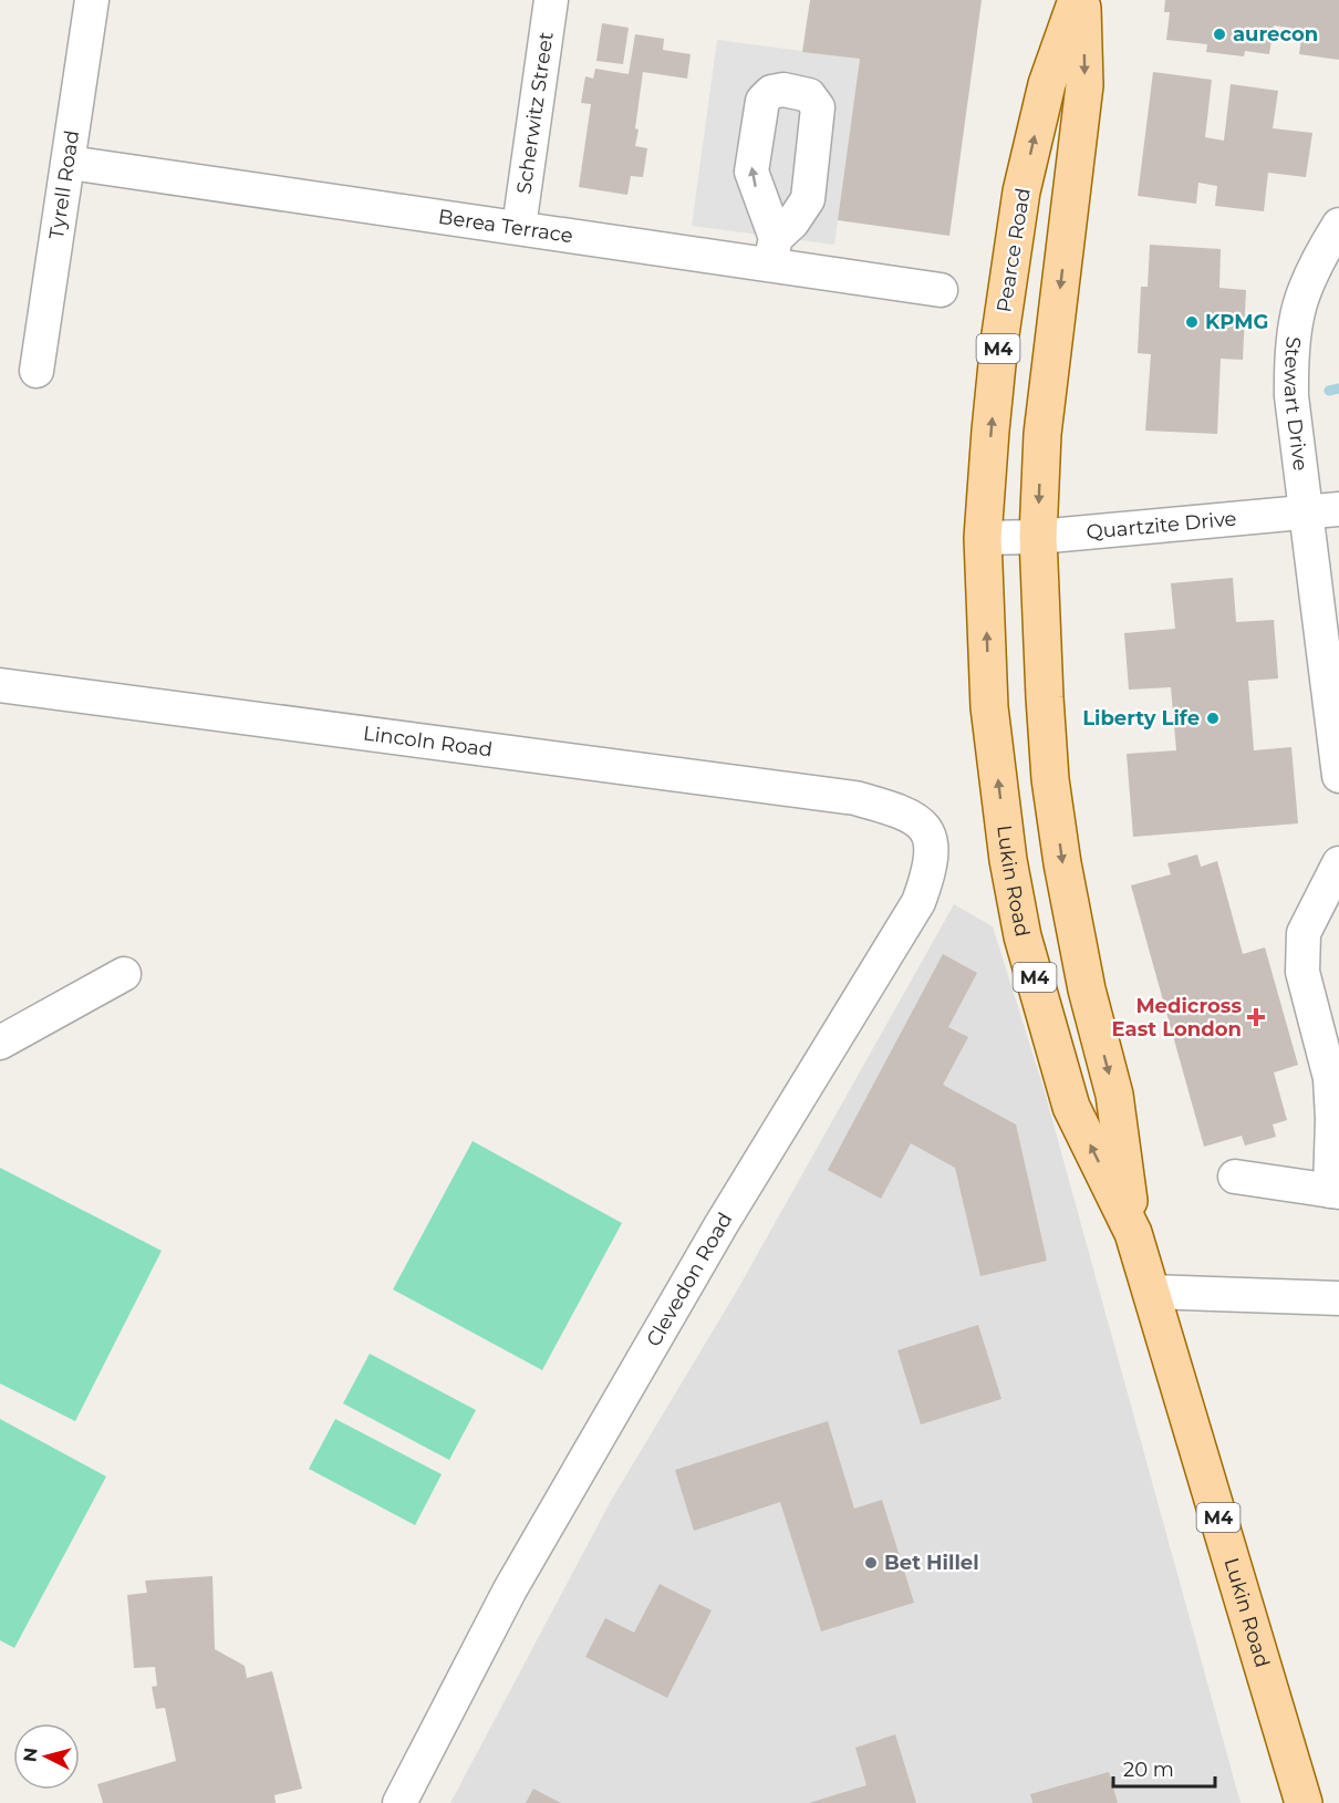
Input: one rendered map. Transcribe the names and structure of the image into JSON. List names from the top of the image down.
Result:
{
  "streets": {
    "main road": ["Pearce Road", "M4", "Lukin Road"],
    "street": [
      "Scherwitz Street",
      "Tyrell Road",
      "Berea Terrace",
      "Stewart Drive",
      "Quartzite Drive",
      "Lincoln Road",
      "Clevedon Road"
    ]
  },
  "crossings": [
    ["Scherwitz Street", "Berea Terrace"],
    ["Tyrell Road", "Berea Terrace"],
    ["Pearce Road", "Quartzite Drive"],
    ["Pearce Road", "Lukin Road"],
    ["M4", "Quartzite Drive"],
    ["M4", "Lukin Road"],
    ["Stewart Drive", "Quartzite Drive"],
    ["Quartzite Drive", "Lukin Road"],
    ["Lincoln Road", "Clevedon Road"]
  ],
  "places": {
    "other": [
      "aurecon",
      "KPMG",
      "Liberty Life",
      "Bet Hillel"
    ],
    "health": ["Medicross East London"]
  },
  "scale_bar": "20 m",
  "north": "left"
}
